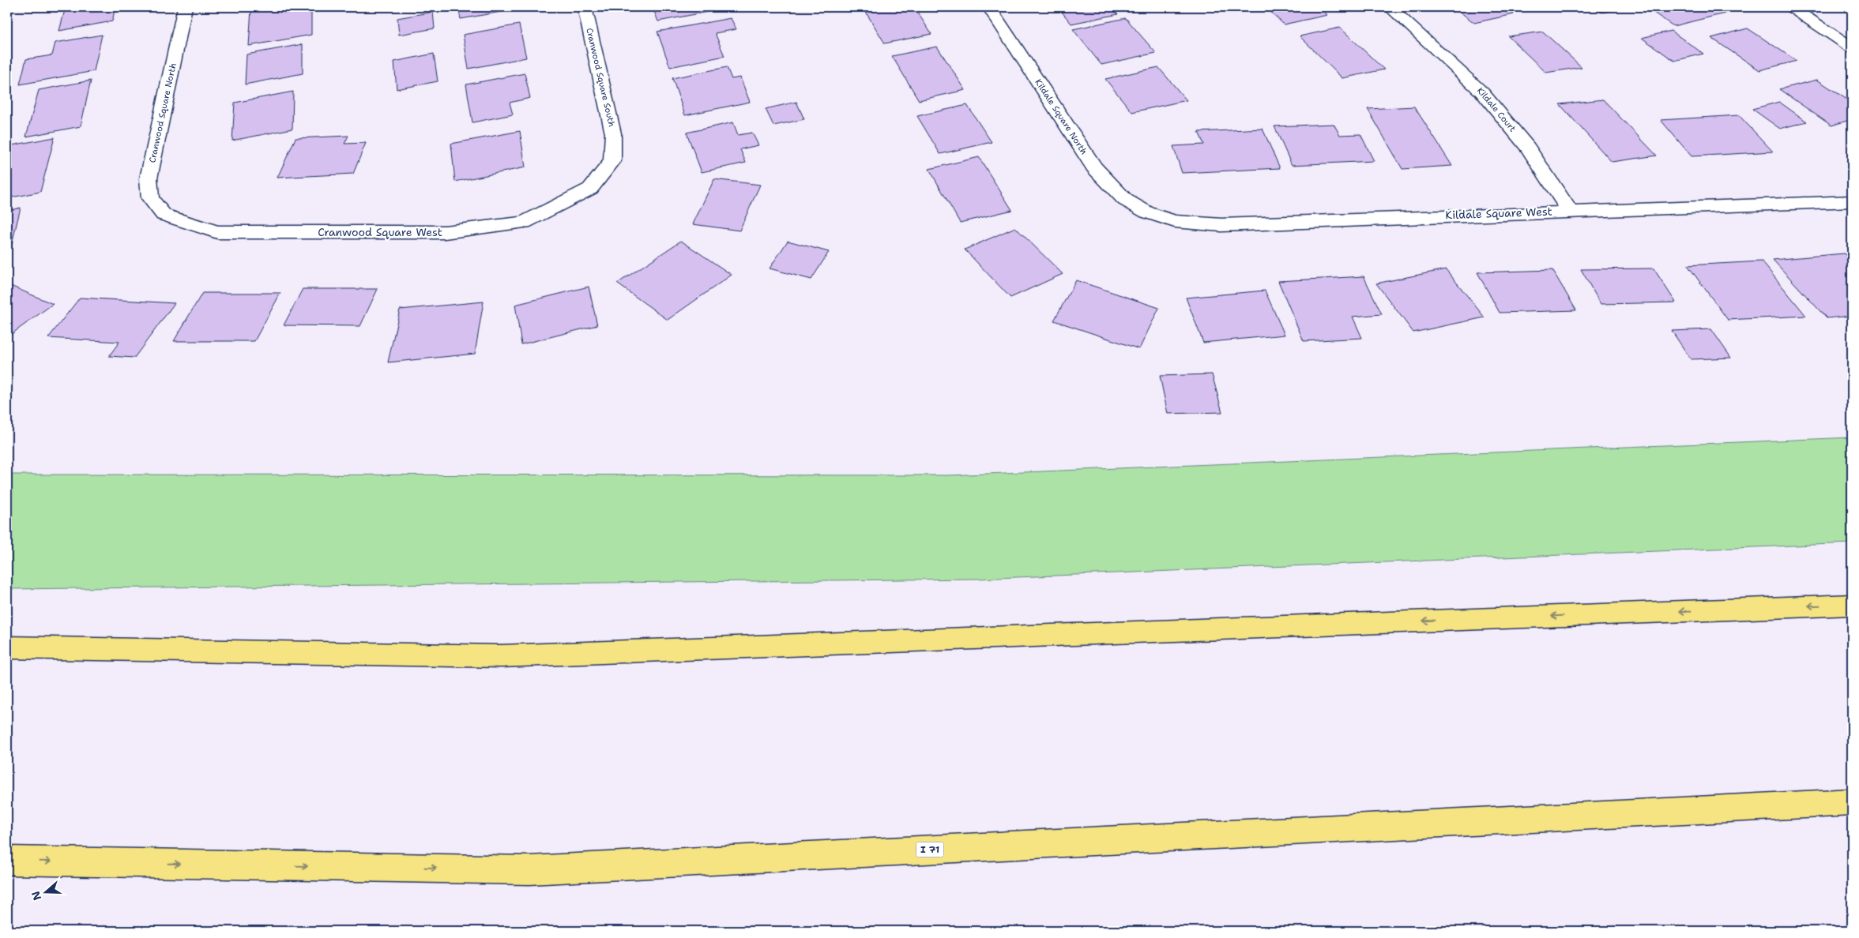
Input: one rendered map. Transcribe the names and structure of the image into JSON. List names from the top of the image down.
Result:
{
  "streets": {
    "highway": ["I 71"],
    "street": [
      "Cranwood Square South",
      "Kildale Court",
      "Cranwood Square North",
      "Kildale Square North",
      "Kildale Square West",
      "Cranwood Square West"
    ]
  },
  "crossings": [
    ["Cranwood Square South", "Cranwood Square West"],
    ["Kildale Court", "Kildale Square West"],
    ["Cranwood Square North", "Cranwood Square West"],
    ["Kildale Square North", "Kildale Square West"]
  ],
  "north": "left"
}
